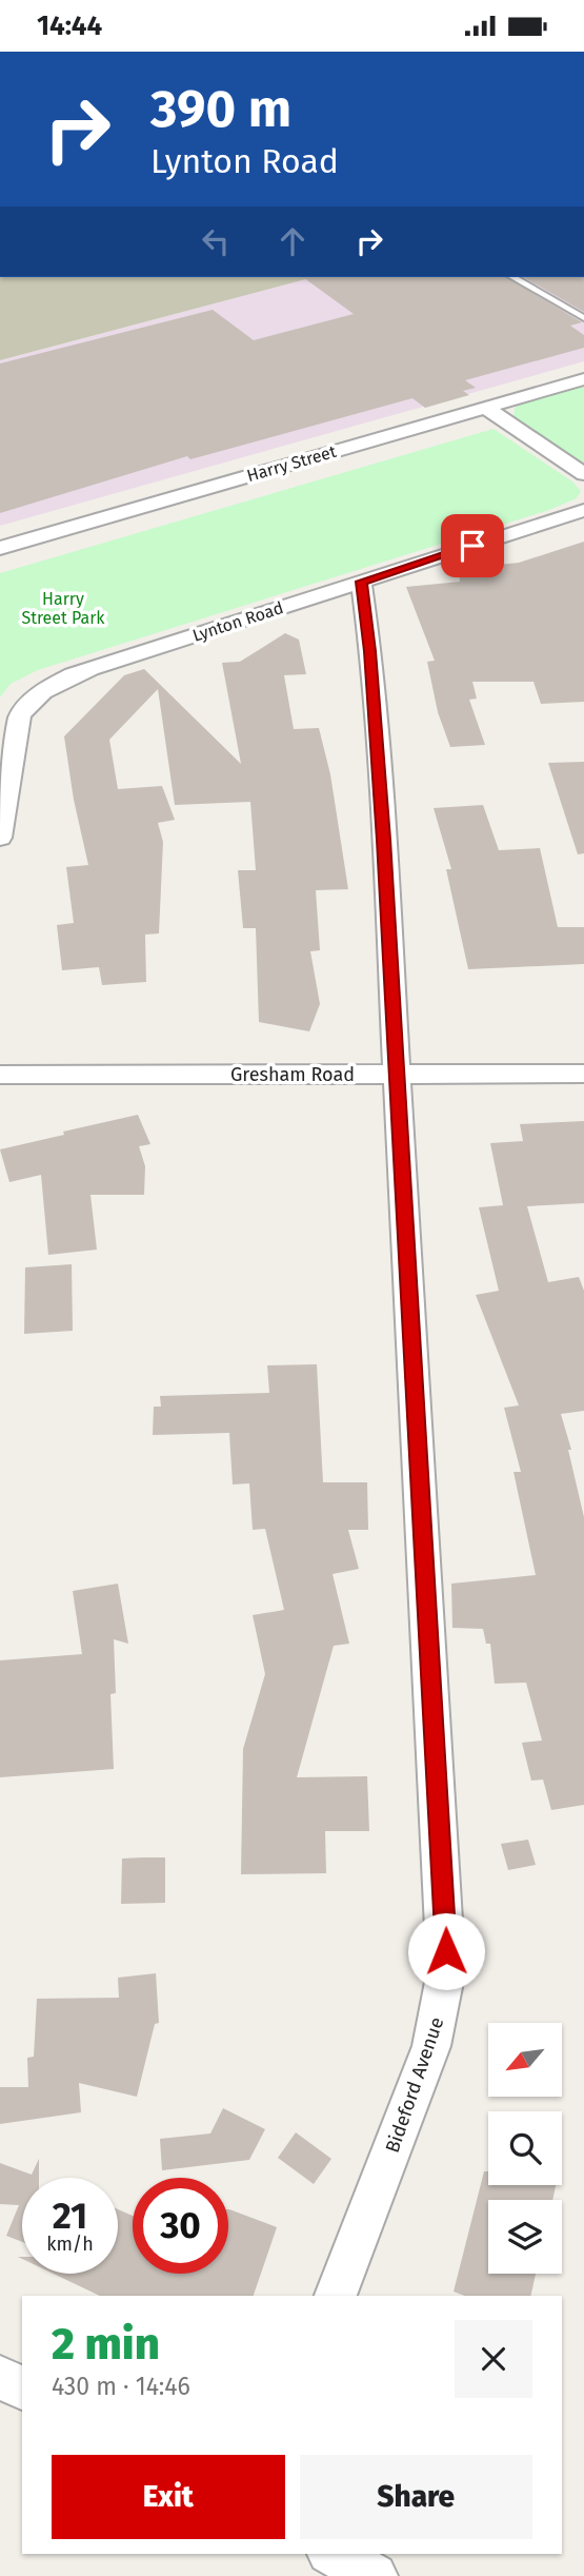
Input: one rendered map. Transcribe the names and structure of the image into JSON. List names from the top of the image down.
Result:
{
  "streets": {
    "street": [
      "Harry Street",
      "Lynton Road",
      "Gresham Road",
      "Bideford Avenue"
    ]
  },
  "crossings": [
    ["Lynton Road", "Bideford Avenue"],
    ["Gresham Road", "Bideford Avenue"]
  ],
  "parks": ["Harry Street Park"],
  "north": "bottom left",
  "page": {
    "status": "14:44",
    "turn": ["390 m", "Lynton Road"],
    "speed": "21 km/h",
    "limit": "30",
    "heading": ["2 min", "430 m · 14:46"],
    "buttons": ["Exit", "Share"]
  }
}
